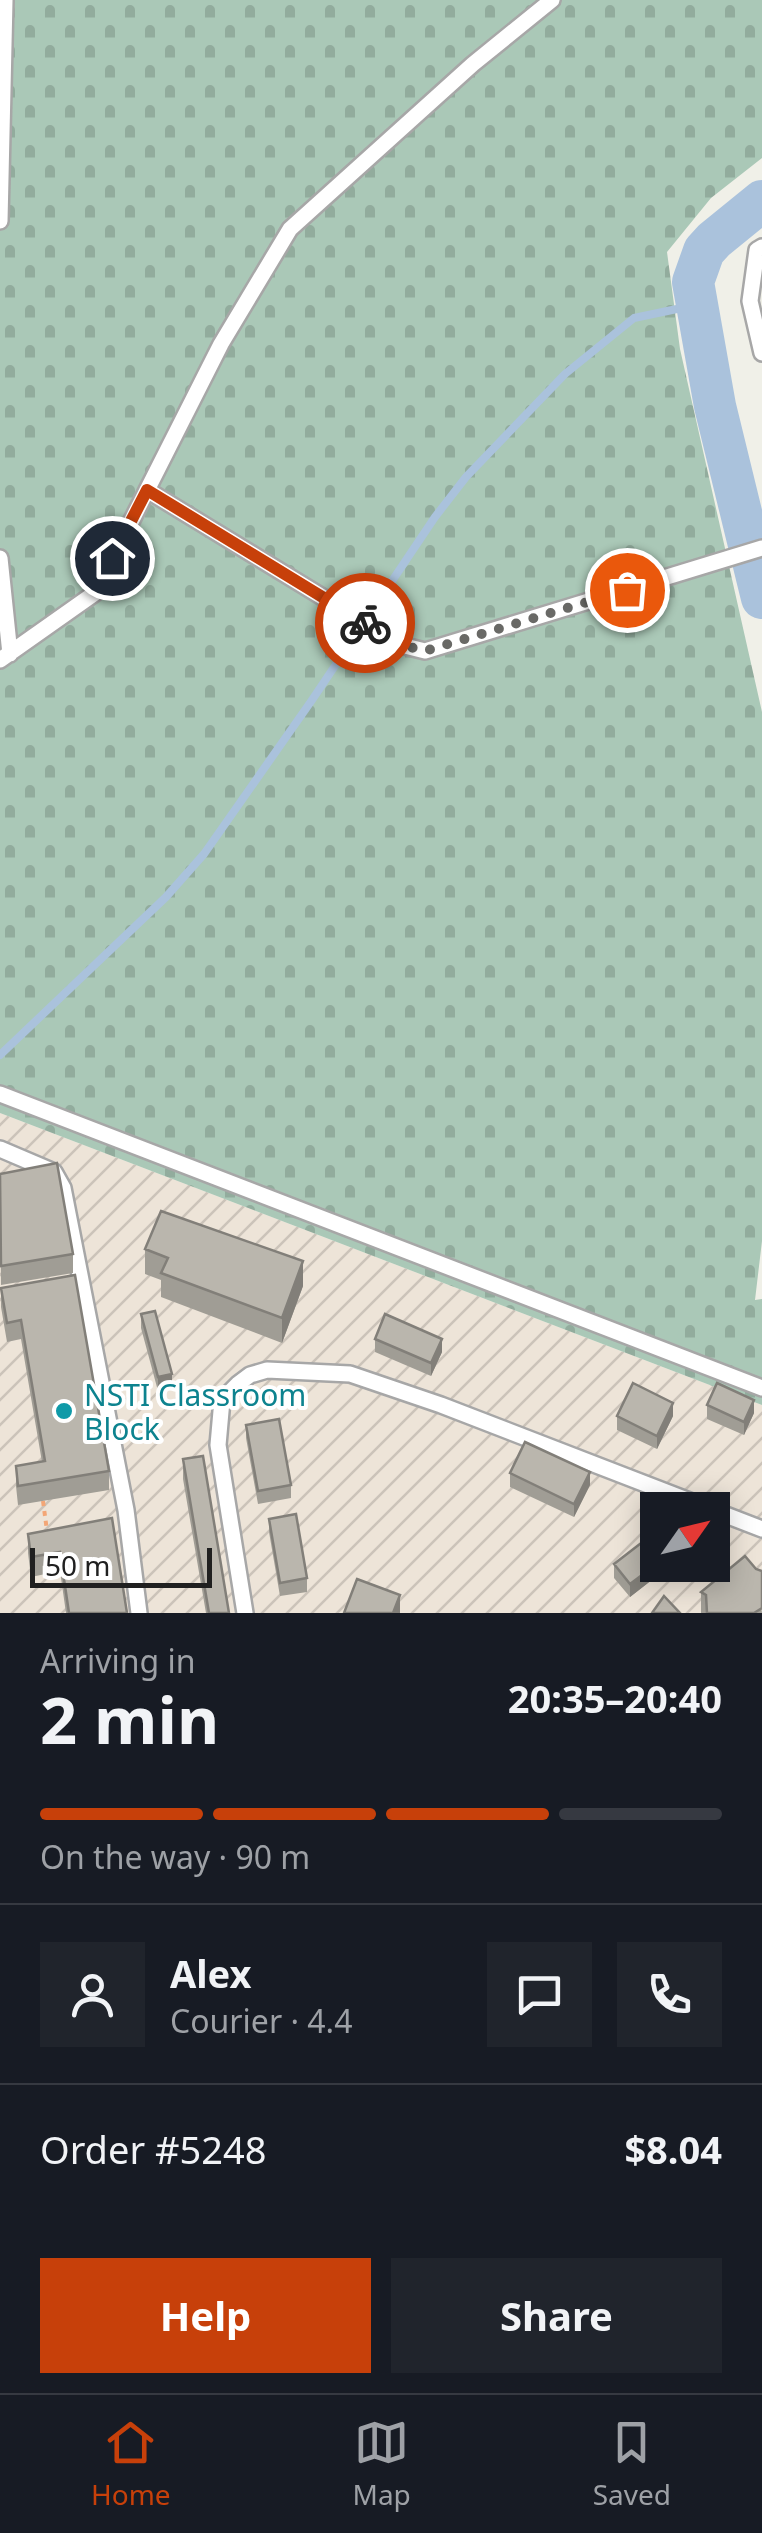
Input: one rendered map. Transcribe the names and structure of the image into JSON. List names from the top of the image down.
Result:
{
  "places": ["NSTI Classroom Block"],
  "scale_bar": "50 m",
  "north": "top right",
  "page": {
    "scale": "50 m",
    "heading": ["2 min", "Arriving in", "20:35–20:40"],
    "panel": [
      "Alex",
      "Courier · 4.4",
      "Order #5248",
      "$8.04"
    ],
    "bar": "On the way · 90 m",
    "buttons": ["Help", "Share"],
    "tabs": ["Home", "Map", "Saved"]
  }
}
